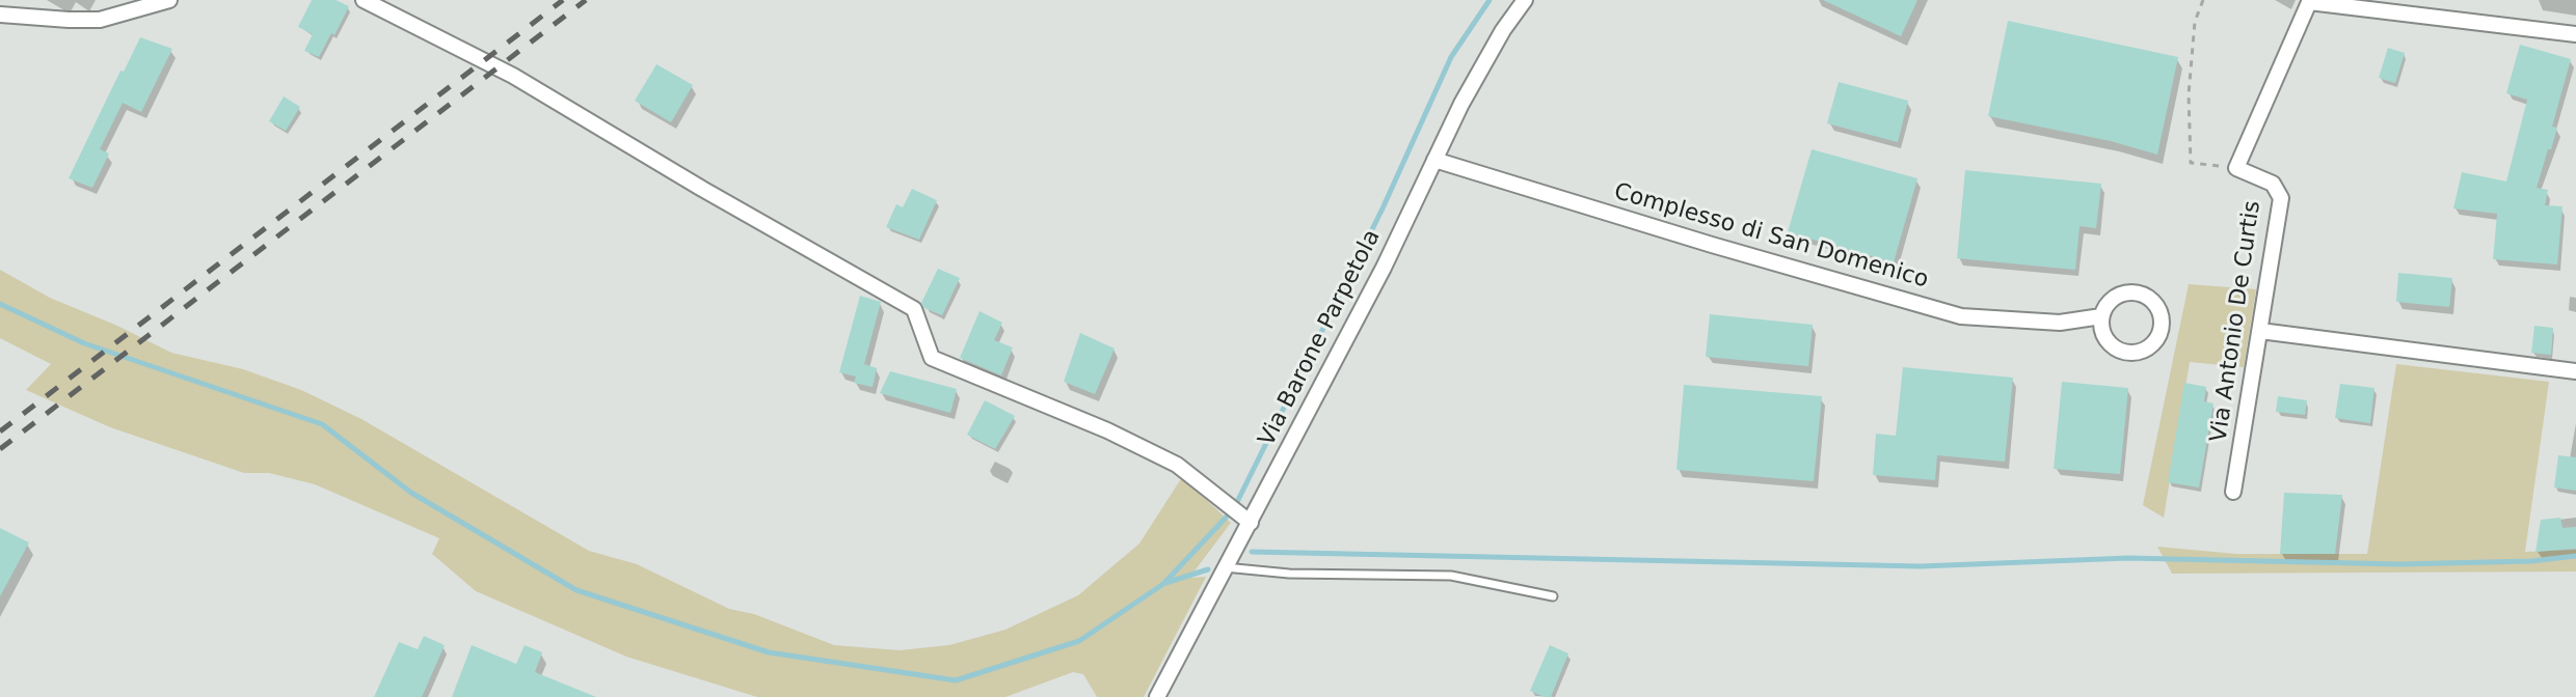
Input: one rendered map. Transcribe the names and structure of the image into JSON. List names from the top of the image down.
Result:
{
  "streets": {
    "street": ["Complesso di San Domenico", "Via Antonio De Curtis", "Via Barone Parpetola"]
  },
  "crossings": [
    ["Complesso di San Domenico", "Via Barone Parpetola"]
  ]
}
